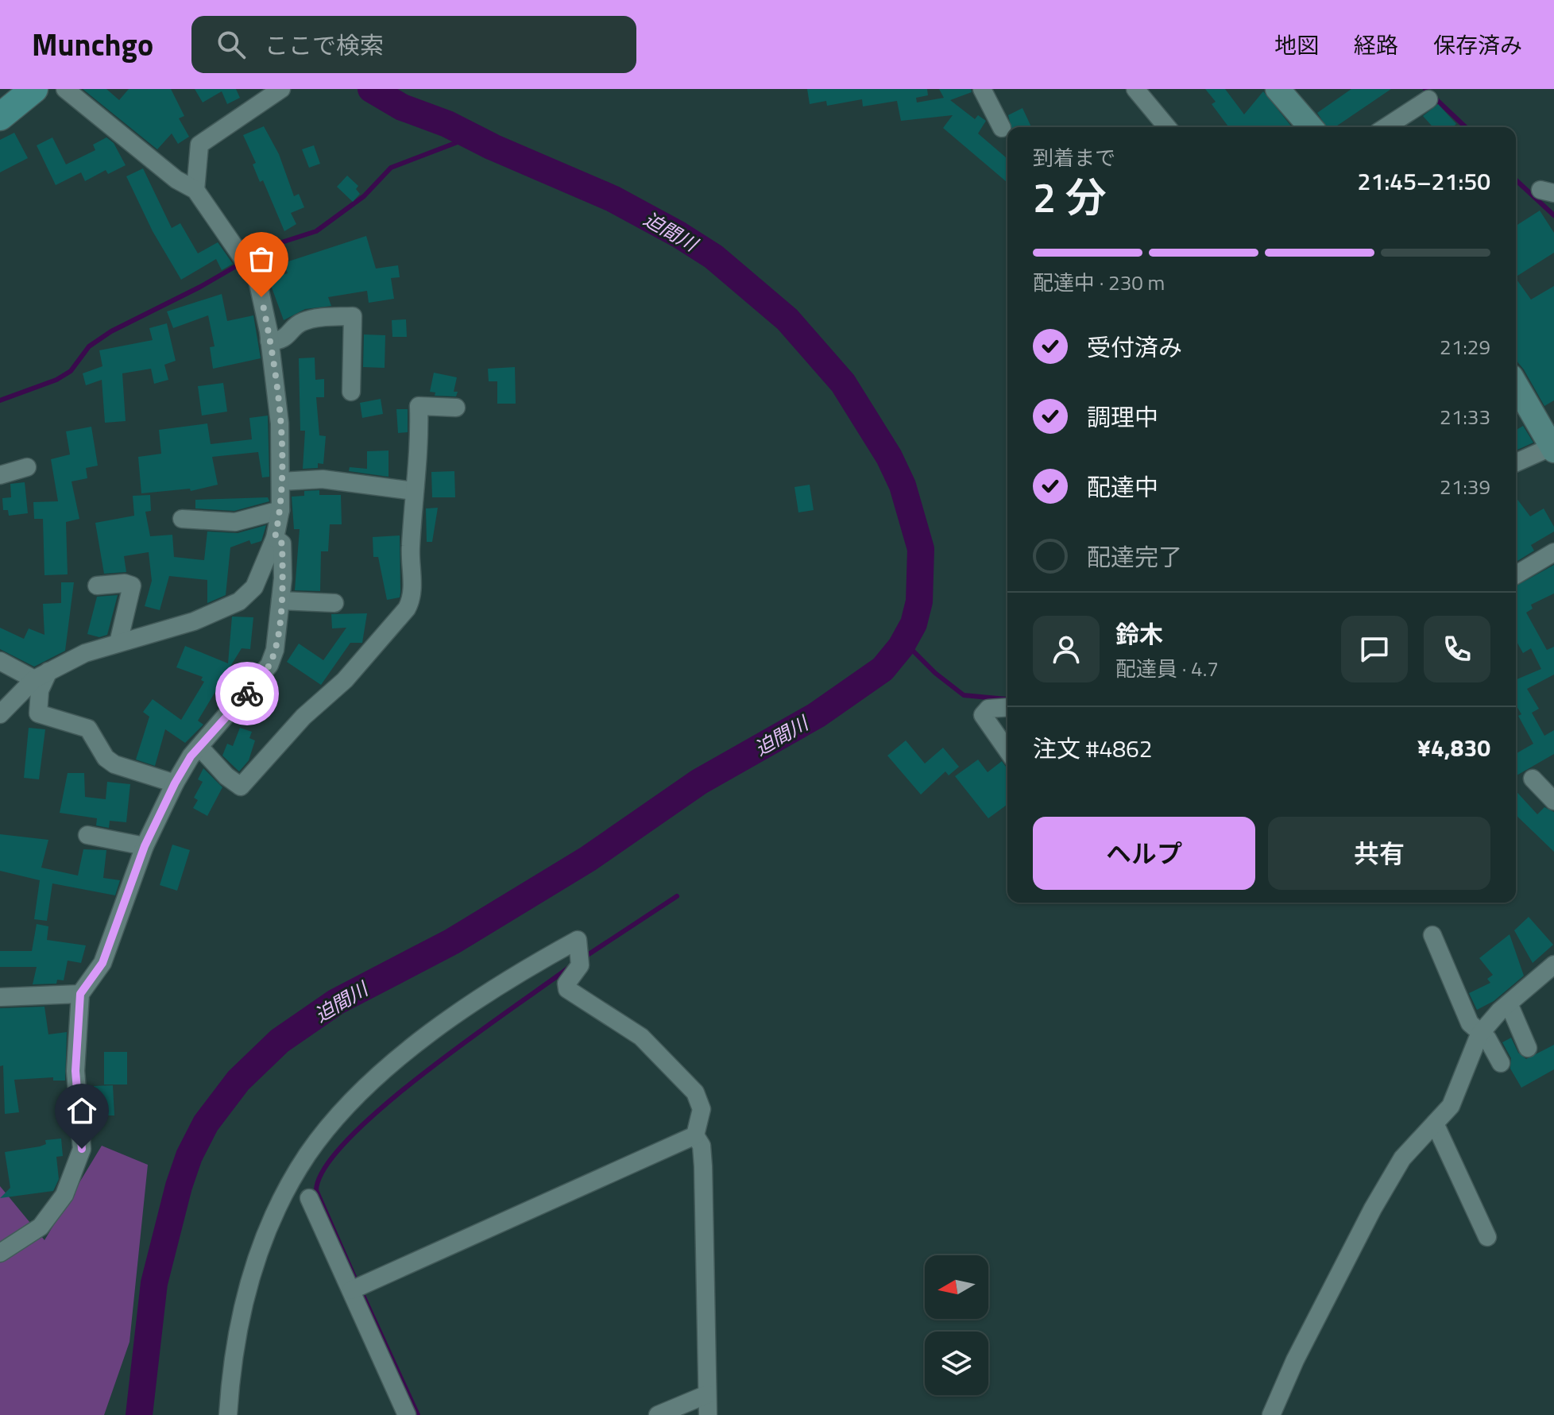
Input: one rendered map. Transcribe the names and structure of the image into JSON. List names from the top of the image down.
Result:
{
  "water": ["迫間川"],
  "north": "left",
  "page": {
    "header": "Munchgo",
    "search": "ここで検索",
    "nav": ["地図", "経路", "保存済み"],
    "heading": ["2 分", "到着まで", "21:45–21:50"],
    "panel": [
      "鈴木",
      "配達員 · 4.7",
      "注文 #4862",
      "¥4,830"
    ],
    "bar": "配達中 · 230 m",
    "list": [
      ["受付済み", "21:29"],
      ["調理中", "21:33"],
      ["配達中", "21:39"],
      "配達完了"
    ],
    "buttons": ["ヘルプ", "共有"]
  }
}
